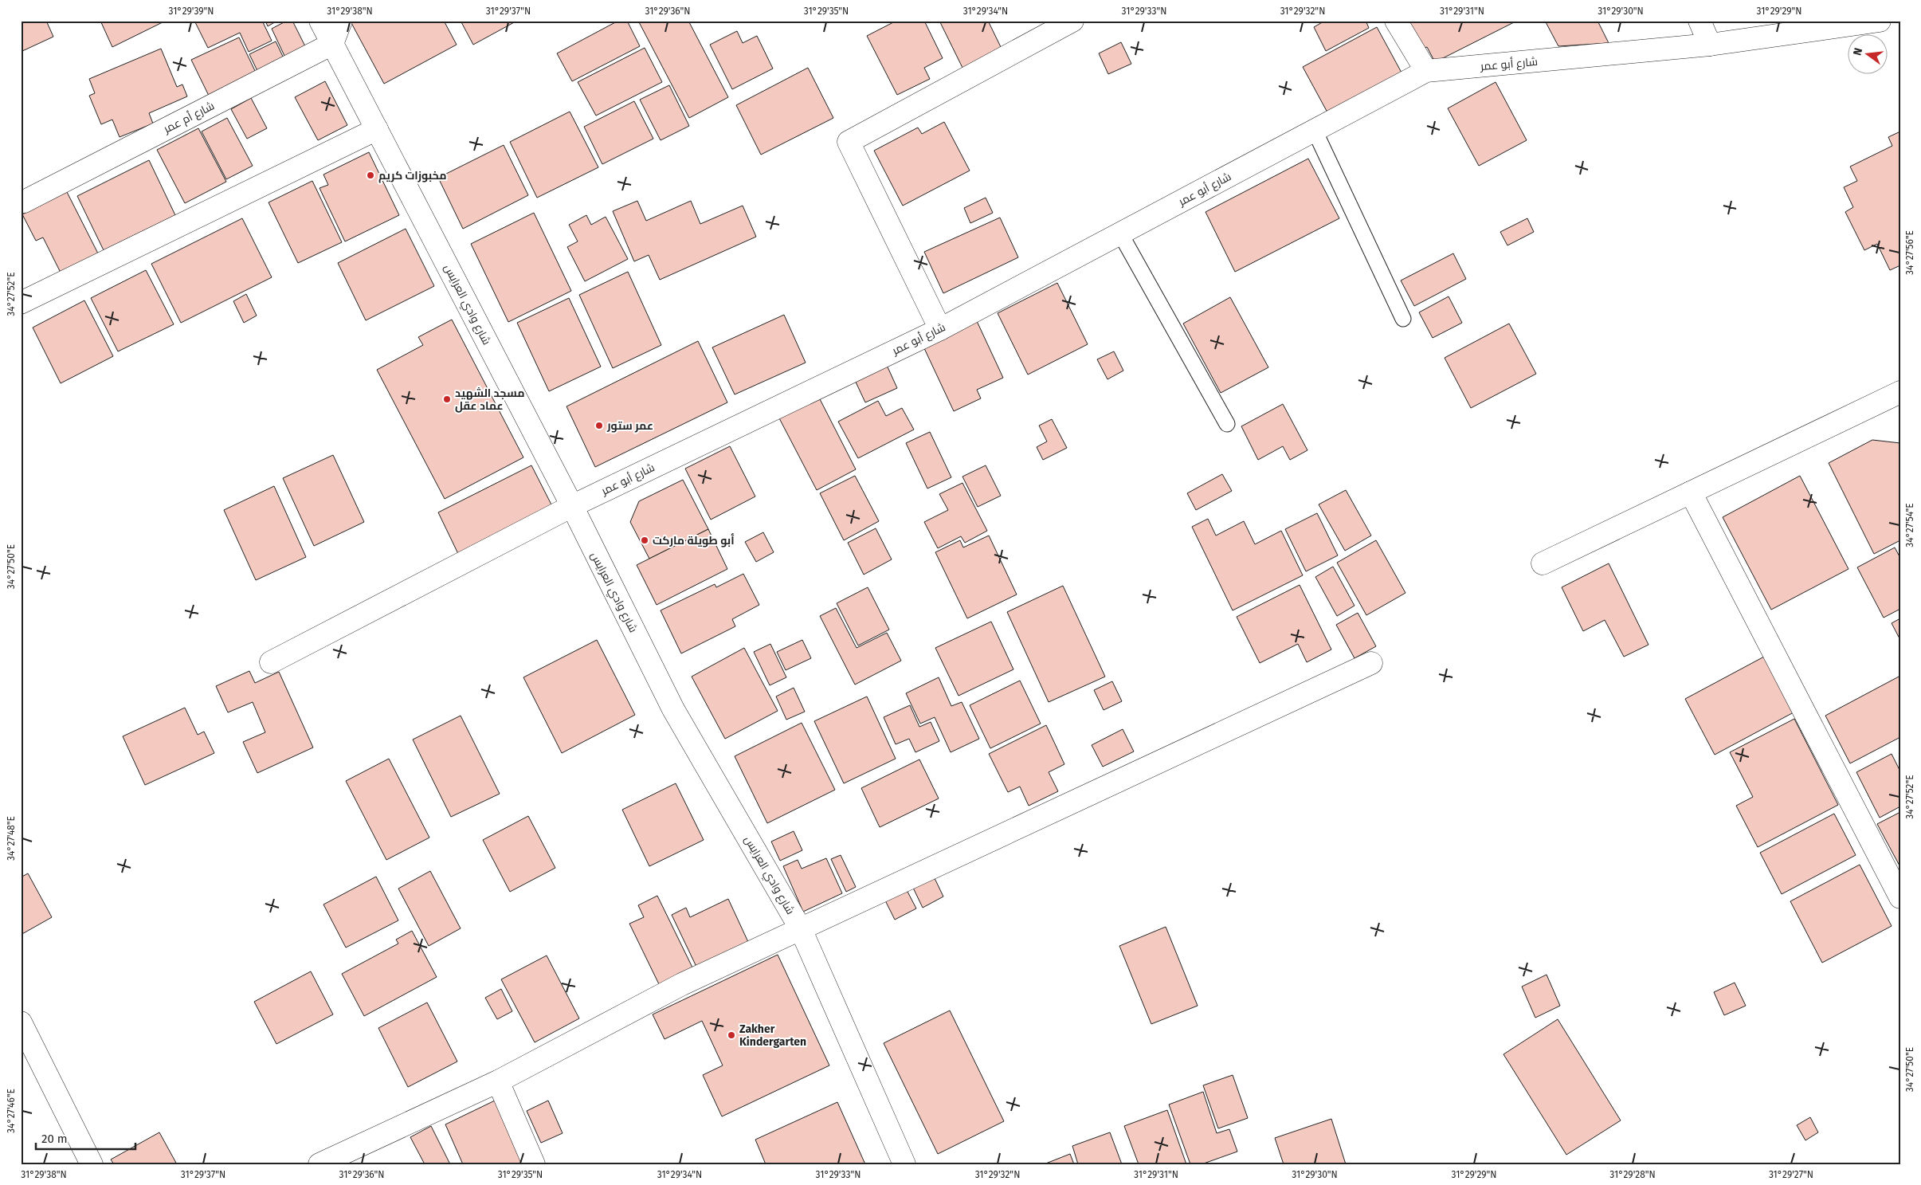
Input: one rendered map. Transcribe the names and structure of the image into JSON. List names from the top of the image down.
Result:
{
  "streets": {
    "street": ["شارع أبو عمر", "شارع أم عمر", "شارع وادي العرايس"]
  },
  "crossings": [
    ["شارع أبو عمر", "شارع وادي العرايس"],
    ["شارع أم عمر", "شارع وادي العرايس"]
  ],
  "places": [
    "مخبوزات كريم",
    "مسجد الشهيد عماد عقل",
    "عمر ستور",
    "أبو طويلة ماركت",
    "Zakher Kindergarten"
  ],
  "scale_bar": "20 m",
  "north": "left",
  "coordinates": [
    "31°29'39\"N",
    "31°29'38\"N",
    "31°29'37\"N",
    "31°29'36\"N",
    "31°29'35\"N",
    "31°29'34\"N",
    "31°29'33\"N",
    "31°29'32\"N",
    "31°29'31\"N",
    "31°29'30\"N",
    "31°29'29\"N",
    "34°27'56\"E",
    "34°27'52\"E",
    "34°27'54\"E",
    "34°27'50\"E",
    "34°27'48\"E",
    "34°27'46\"E",
    "31°29'28\"N",
    "31°29'27\"N"
  ]
}
